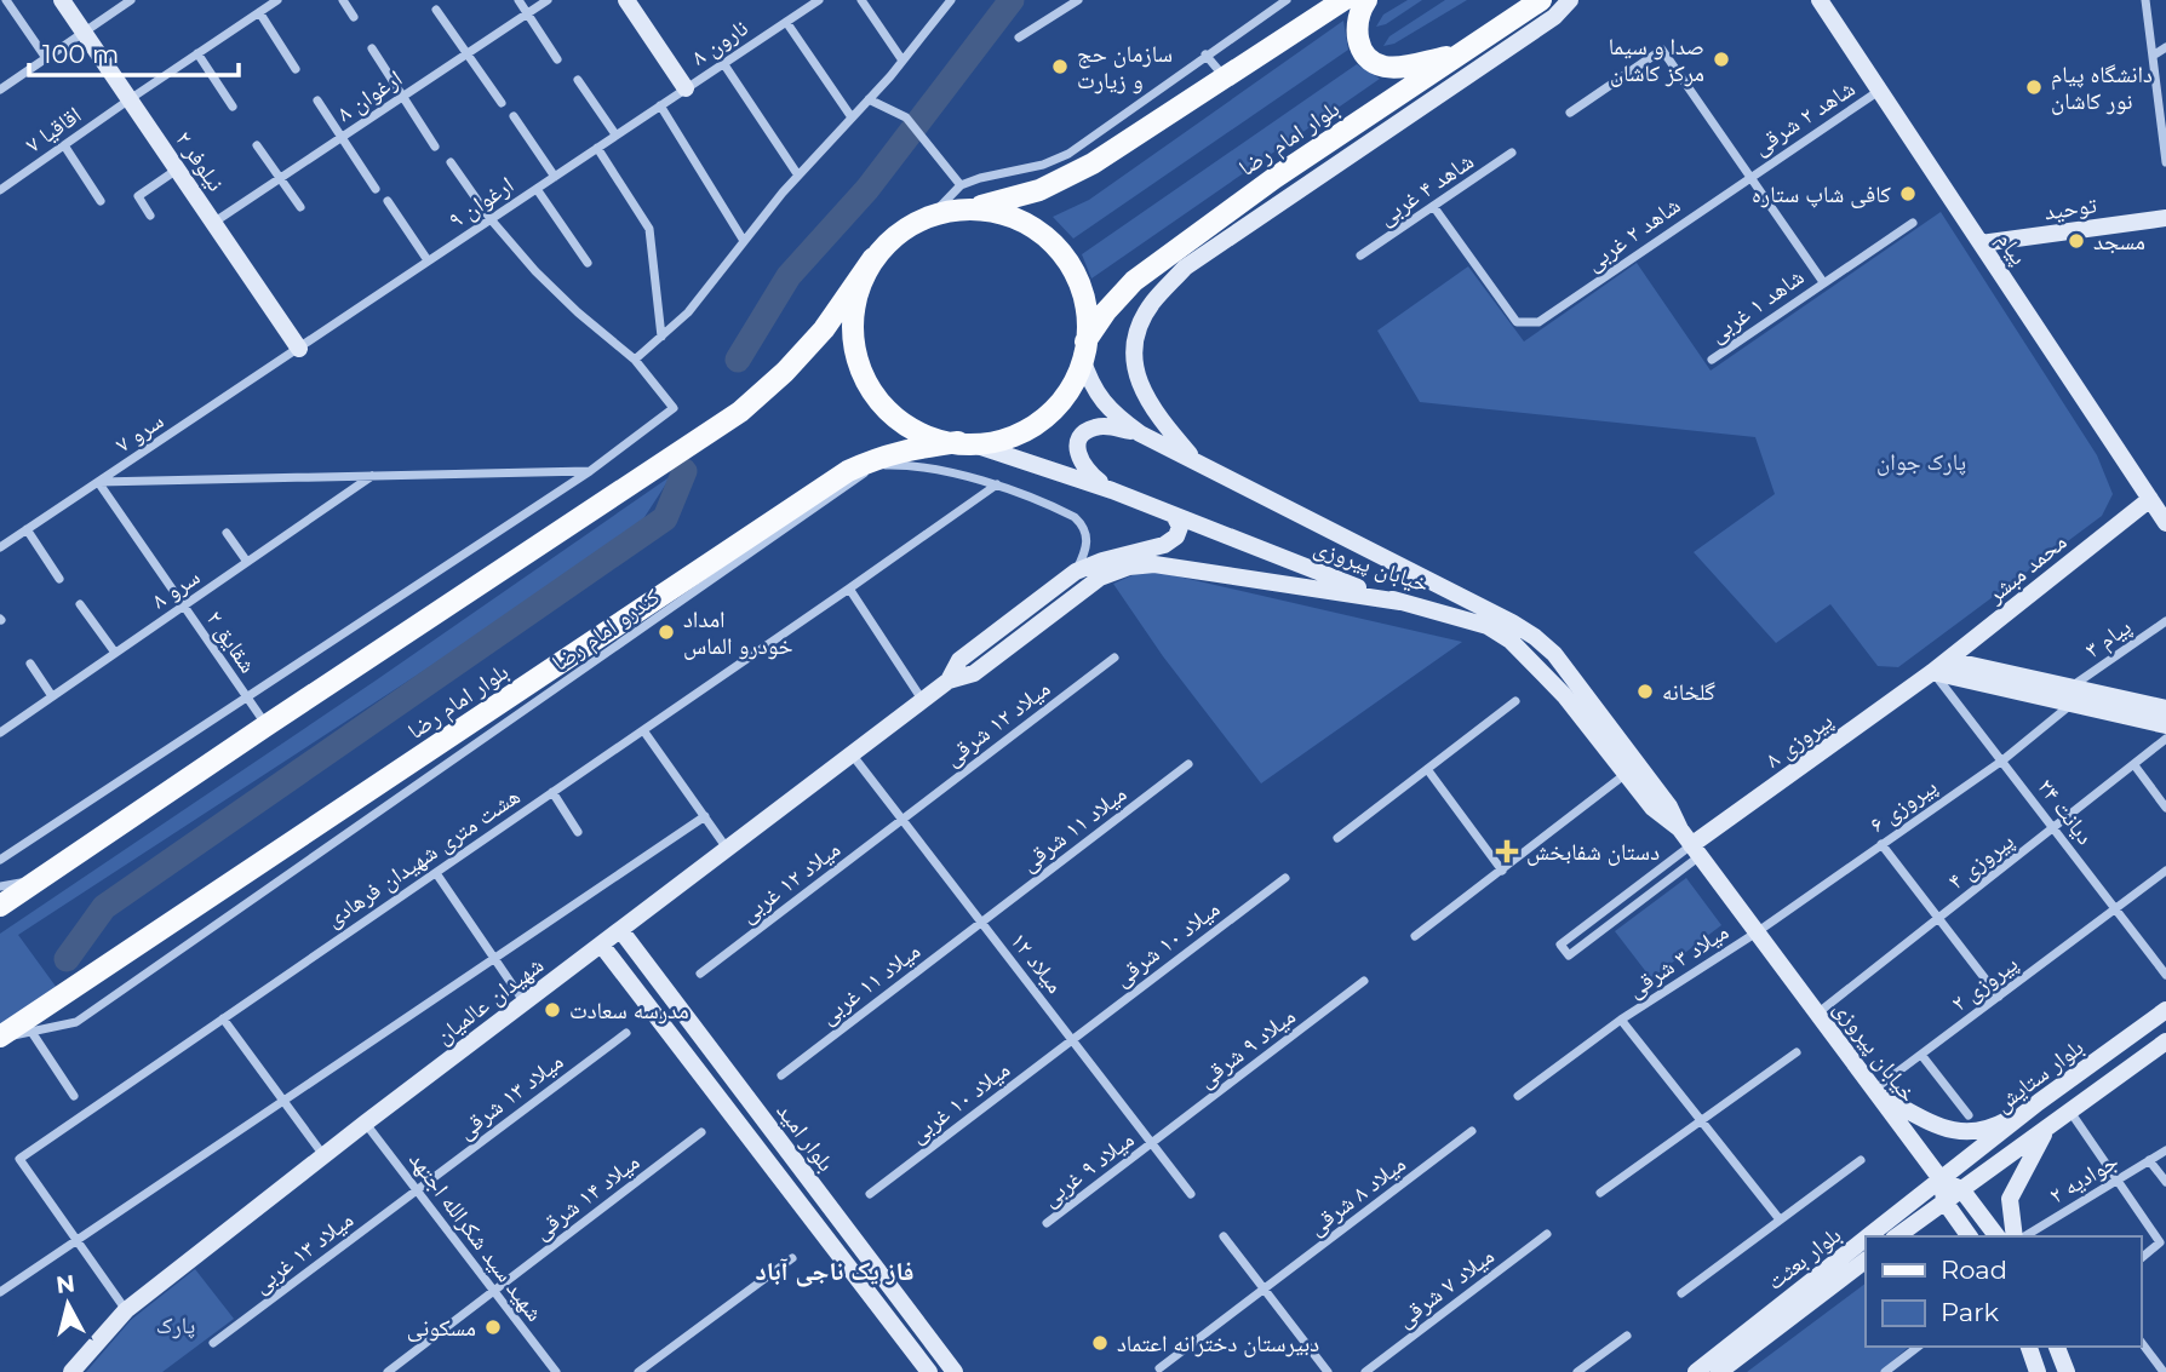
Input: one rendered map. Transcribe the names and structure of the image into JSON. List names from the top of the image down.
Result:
{
  "streets": {
    "main road": [
      "بلوار امام رضا",
      "نیلوفر ۲",
      "توحید",
      "پیام",
      "خیابان پیروزی",
      "محمد مبشر",
      "پیروزی ۸",
      "شهیدان عالمیان",
      "بلوار ستایش",
      "بلوار امید",
      "بلوار بعثت"
    ],
    "street": [
      "نارون ۸",
      "ارغوان ۸",
      "شاهد ۲ شرقی",
      "اقاقیا ۷",
      "شاهد ۴ غربی",
      "ارغوان ۹",
      "شاهد ۲ غربی",
      "شاهد ۱ غربی",
      "سرو ۷",
      "سرو ۸",
      "کندرو امام رضا",
      "پیام ۳",
      "شقایق ۲",
      "میلاد ۱۲ شرقی",
      "پیروزی ۶",
      "دیانت ۲۴",
      "میلاد ۱۱ شرقی",
      "هشت متری شهیدان فرهادی",
      "پیروزی ۴",
      "میلاد ۱۲ غربی",
      "میلاد ۱۰ شرقی",
      "میلاد ۳ شرقی",
      "میلاد ۱۲",
      "میلاد ۱۱ غربی",
      "پیروزی ۲",
      "میلاد ۹ شرقی",
      "میلاد ۱۳ شرقی",
      "میلاد ۱۰ غربی",
      "میلاد ۹ غربی",
      "جوادیه ۲",
      "میلاد ۸ شرقی",
      "میلاد ۱۴ شرقی",
      "شهید سید شکرالله اجتهد",
      "میلاد ۱۳ غربی",
      "میلاد ۷ شرقی"
    ]
  },
  "crossings": [
    ["نارون ۸", "ارغوان ۹"],
    ["ارغوان ۸", "نیلوفر ۲"],
    ["شاهد ۲ شرقی", "شاهد ۲ غربی"],
    ["شاهد ۲ شرقی", "پیام"],
    ["اقاقیا ۷", "نیلوفر ۲"],
    ["بلوار امام رضا", "خیابان پیروزی"],
    ["بلوار امام رضا", "کندرو امام رضا"],
    ["نیلوفر ۲", "ارغوان ۹"],
    ["نیلوفر ۲", "سرو ۷"],
    ["شاهد ۴ غربی", "شاهد ۲ غربی"],
    ["ارغوان ۹", "سرو ۷"],
    ["توحید", "پیام"],
    ["پیام", "محمد مبشر"],
    ["سرو ۷", "شقایق ۲"],
    ["خیابان پیروزی", "پیروزی ۸"],
    ["خیابان پیروزی", "پیروزی ۶"],
    ["خیابان پیروزی", "پیروزی ۴"],
    ["خیابان پیروزی", "میلاد ۳ شرقی"],
    ["خیابان پیروزی", "پیروزی ۲"],
    ["خیابان پیروزی", "بلوار ستایش"],
    ["خیابان پیروزی", "بلوار بعثت"],
    ["محمد مبشر", "پیروزی ۸"],
    ["محمد مبشر", "دیانت ۲۴"],
    ["سرو ۸", "شقایق ۲"],
    ["کندرو امام رضا", "هشت متری شهیدان فرهادی"],
    ["میلاد ۱۲ شرقی", "میلاد ۱۲ غربی"],
    ["میلاد ۱۲ شرقی", "میلاد ۱۲"],
    ["پیروزی ۸", "دیانت ۲۴"],
    ["پیروزی ۶", "دیانت ۲۴"],
    ["پیروزی ۶", "میلاد ۳ شرقی"],
    ["دیانت ۲۴", "پیروزی ۴"],
    ["دیانت ۲۴", "پیروزی ۲"],
    ["میلاد ۱۱ شرقی", "میلاد ۱۲"],
    ["میلاد ۱۱ شرقی", "میلاد ۱۱ غربی"],
    ["میلاد ۱۲ غربی", "میلاد ۱۲"],
    ["میلاد ۱۰ شرقی", "میلاد ۱۲"],
    ["میلاد ۱۰ شرقی", "میلاد ۱۰ غربی"],
    ["میلاد ۱۲", "میلاد ۱۱ غربی"],
    ["میلاد ۱۲", "شهیدان عالمیان"],
    ["میلاد ۱۲", "میلاد ۹ شرقی"],
    ["میلاد ۱۲", "میلاد ۱۰ غربی"],
    ["میلاد ۱۲", "میلاد ۹ غربی"],
    ["شهیدان عالمیان", "بلوار امید"],
    ["شهیدان عالمیان", "شهید سید شکرالله اجتهد"],
    ["میلاد ۹ شرقی", "میلاد ۹ غربی"],
    ["بلوار ستایش", "بلوار بعثت"],
    ["میلاد ۱۳ شرقی", "شهید سید شکرالله اجتهد"],
    ["میلاد ۱۳ شرقی", "میلاد ۱۳ غربی"],
    ["میلاد ۱۴ شرقی", "شهید سید شکرالله اجتهد"],
    ["شهید سید شکرالله اجتهد", "میلاد ۱۳ غربی"]
  ],
  "districts": ["فاز یک ناجی آباد"],
  "parks": ["پارک جوان", "پارک"],
  "places": {
    "other": [
      "صدا و سیما مرکز کاشان",
      "سازمان حج و زیارت",
      "دانشگاه پیام نور کاشان",
      "کافی شاپ ستاره",
      "مسجد",
      "امداد خودرو الماس",
      "گلخانه",
      "مدرسه سعادت",
      "مسکونی",
      "دبیرستان دخترانه اعتماد"
    ],
    "health": ["دستان شفابخش"]
  },
  "legend": ["Road", "Park"],
  "scale_bar": "100 m",
  "north": "top"
}
